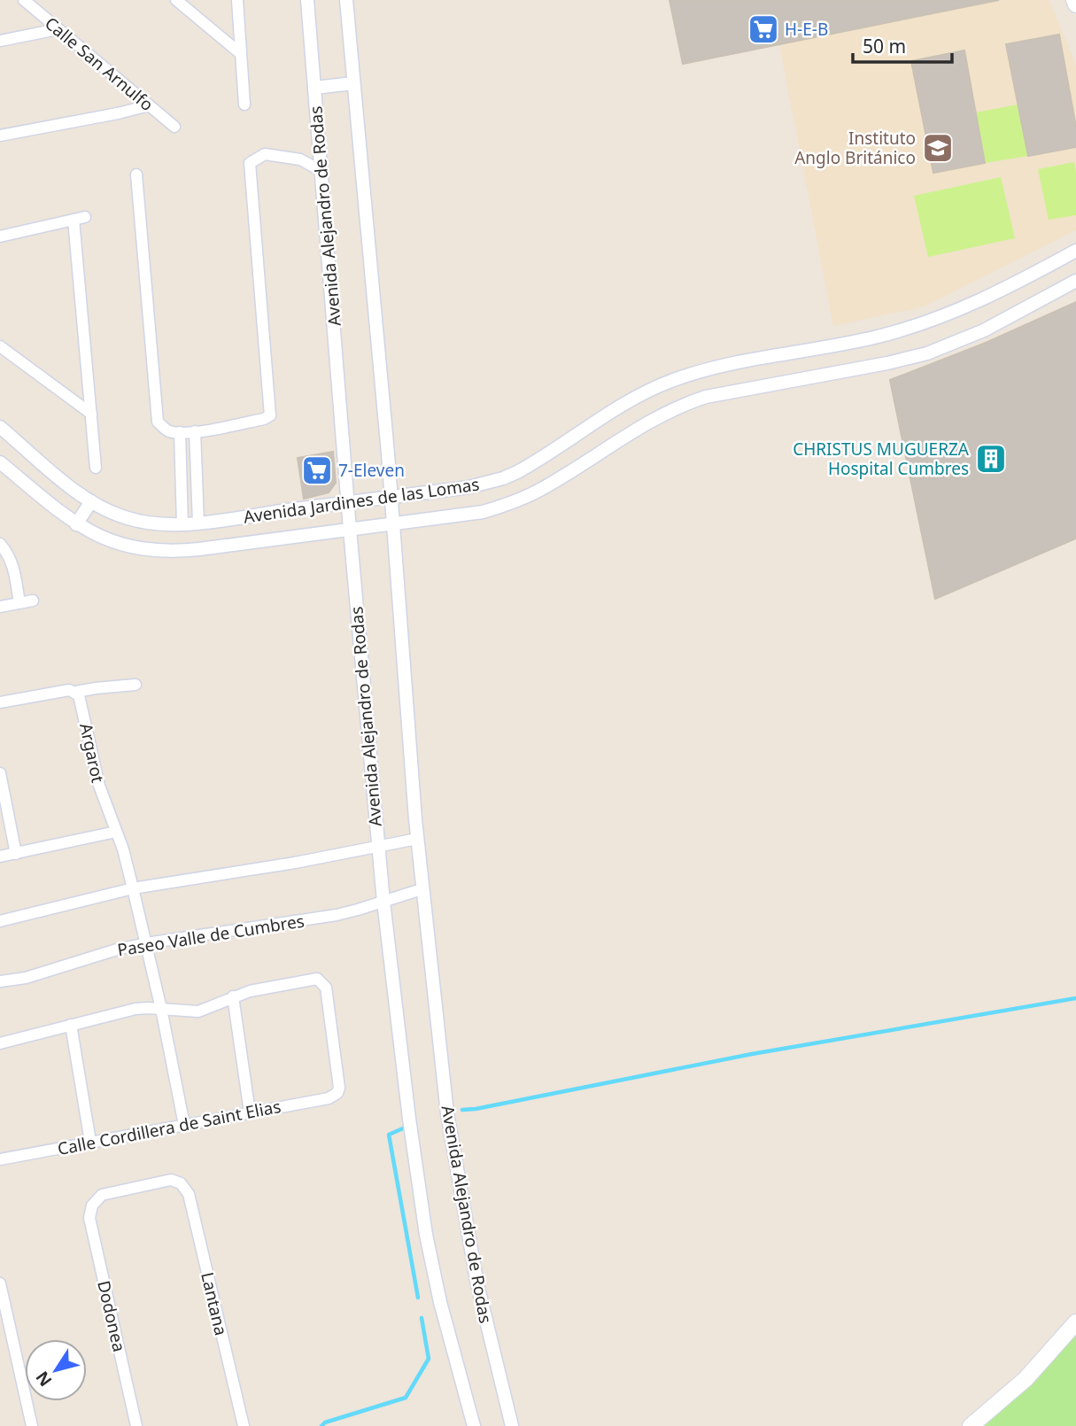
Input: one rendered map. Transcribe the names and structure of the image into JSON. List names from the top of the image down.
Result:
{
  "streets": {
    "street": [
      "Calle San Arnulfo",
      "Avenida Alejandro de Rodas",
      "Avenida Jardines de las Lomas",
      "Argarot",
      "Paseo Valle de Cumbres",
      "Calle Cordillera de Saint Elias",
      "Lantana",
      "Dodonea"
    ]
  },
  "crossings": [
    ["Avenida Alejandro de Rodas", "Avenida Jardines de las Lomas"],
    ["Avenida Alejandro de Rodas", "Paseo Valle de Cumbres"],
    ["Argarot", "Paseo Valle de Cumbres"],
    ["Argarot", "Calle Cordillera de Saint Elias"],
    ["Lantana", "Dodonea"]
  ],
  "places": {
    "supermarket": ["H-E-B", "7-Eleven"],
    "school or university": ["Instituto Anglo Británico"],
    "building": ["CHRISTUS MUGUERZA Hospital Cumbres"]
  },
  "scale_bar": "50 m",
  "north": "bottom left"
}
